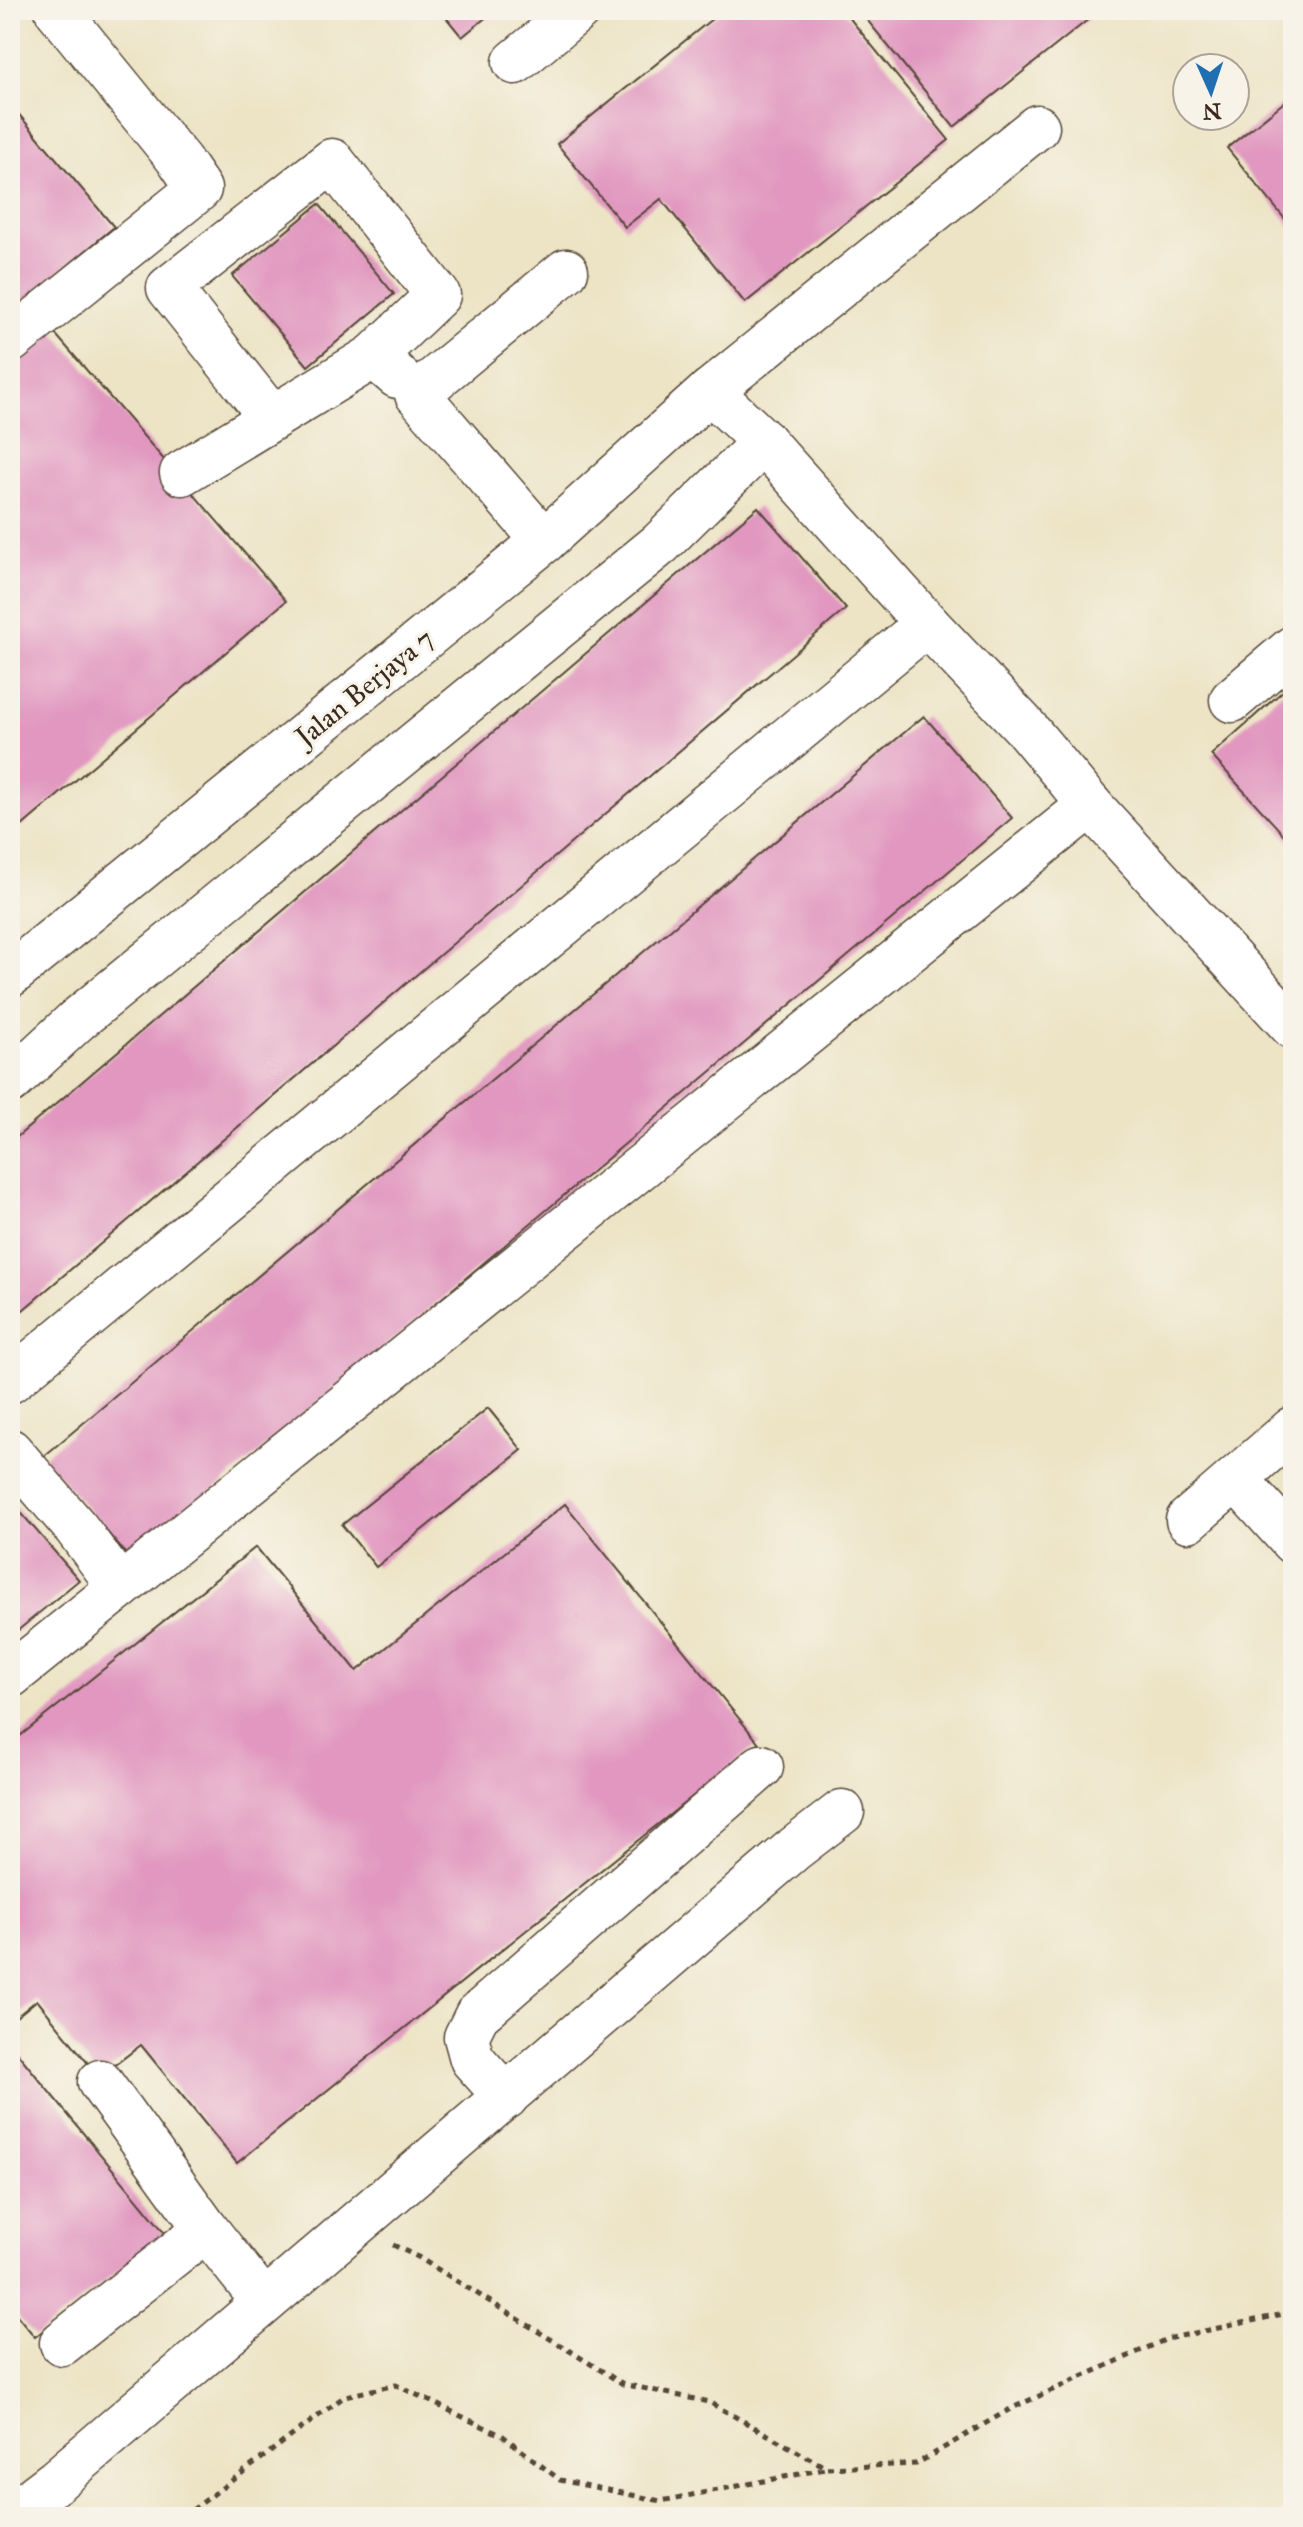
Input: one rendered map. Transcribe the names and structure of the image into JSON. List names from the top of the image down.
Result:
{
  "streets": {
    "street": ["Jalan Berjaya 7"]
  },
  "north": "bottom"
}
